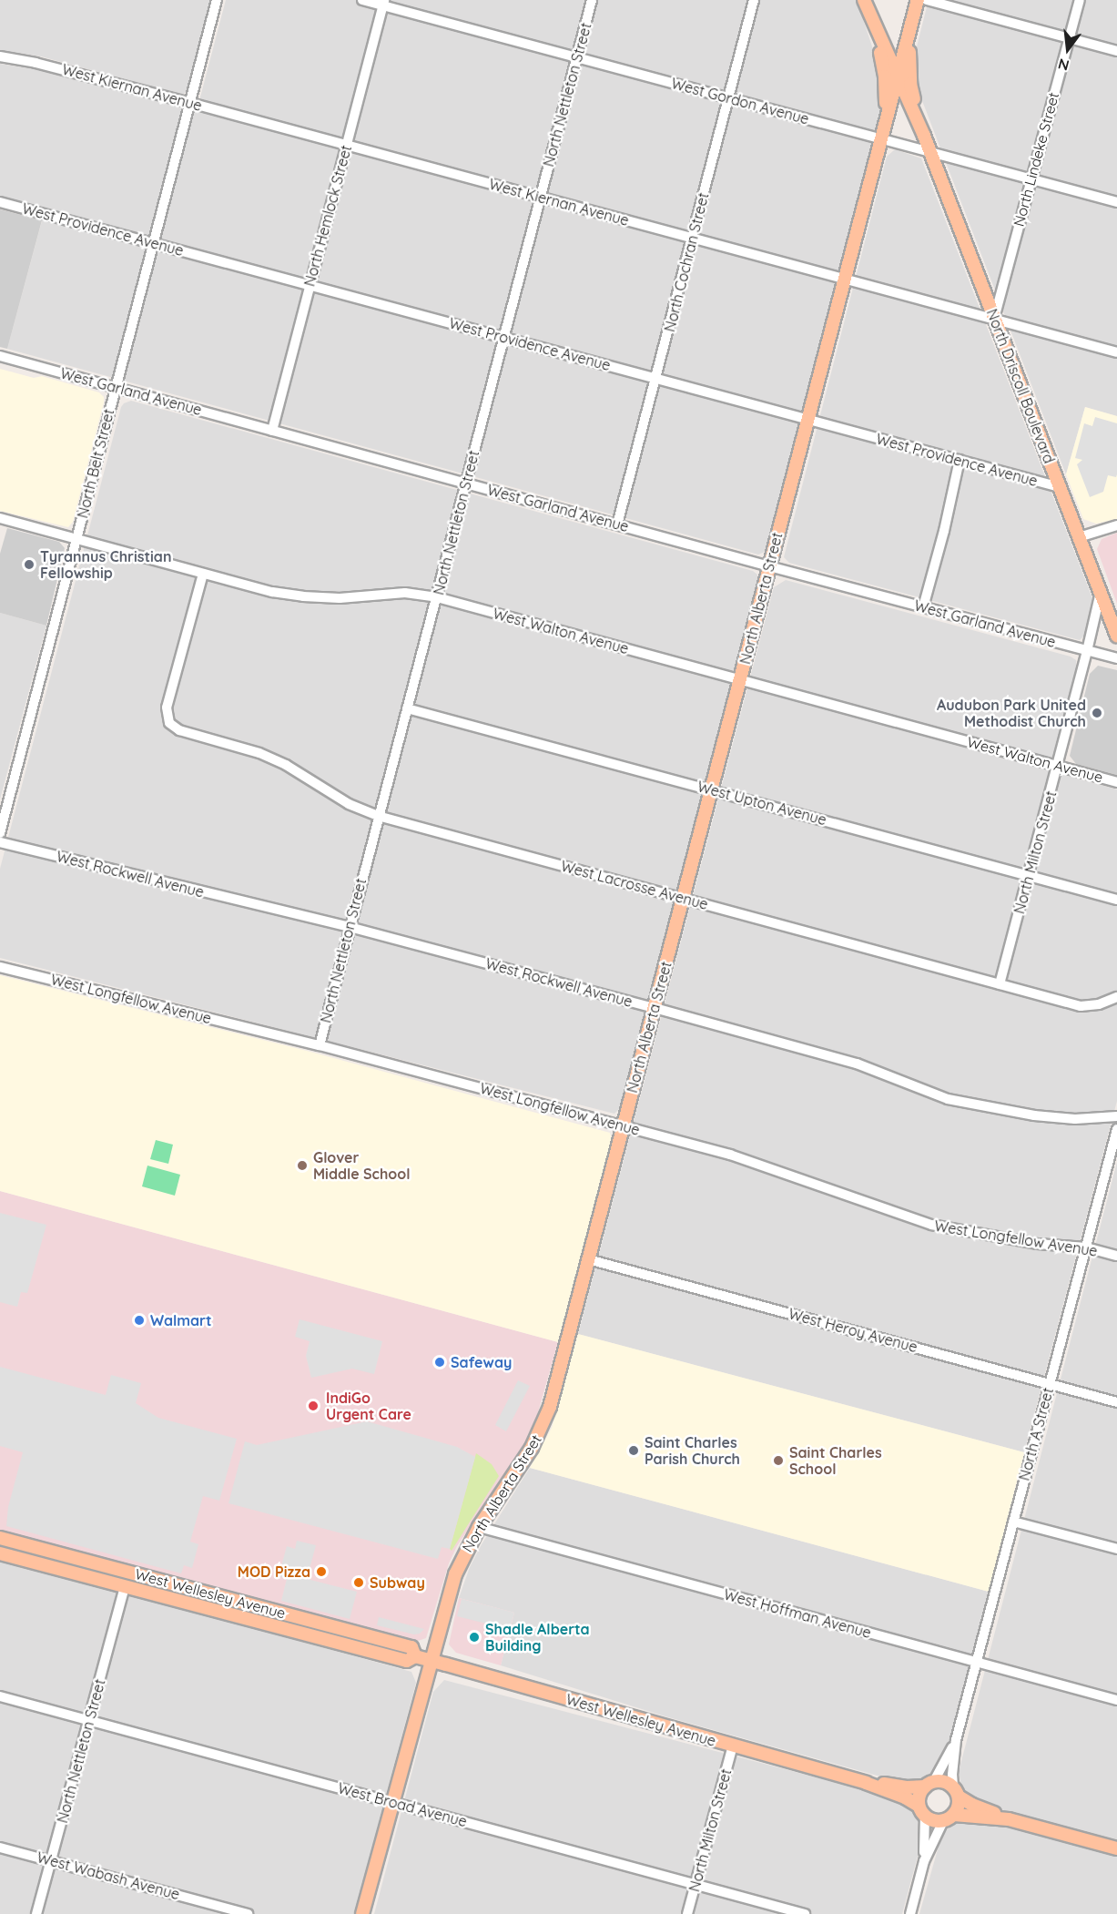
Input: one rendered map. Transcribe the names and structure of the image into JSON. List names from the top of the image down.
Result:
{
  "streets": {
    "main road": ["North Driscoll Boulevard", "North Alberta Street", "West Wellesley Avenue"],
    "street": [
      "West Kiernan Avenue",
      "North Nettleton Street",
      "West Gordon Avenue",
      "North Lindeke Street",
      "North Hemlock Street",
      "West Providence Avenue",
      "North Cochran Street",
      "West Garland Avenue",
      "North Belt Street",
      "West Walton Avenue",
      "West Upton Avenue",
      "North Milton Street",
      "West Rockwell Avenue",
      "West Lacrosse Avenue",
      "West Longfellow Avenue",
      "West Heroy Avenue",
      "North A Street",
      "West Hoffman Avenue",
      "West Broad Avenue",
      "West Wabash Avenue"
    ]
  },
  "crossings": [
    ["West Kiernan Avenue", "North Nettleton Street"],
    ["West Kiernan Avenue", "North Lindeke Street"],
    ["West Kiernan Avenue", "North Hemlock Street"],
    ["West Kiernan Avenue", "North Cochran Street"],
    ["West Kiernan Avenue", "North Driscoll Boulevard"],
    ["West Kiernan Avenue", "North Belt Street"],
    ["West Kiernan Avenue", "North Alberta Street"],
    ["North Nettleton Street", "West Gordon Avenue"],
    ["North Nettleton Street", "West Providence Avenue"],
    ["North Nettleton Street", "West Garland Avenue"],
    ["North Nettleton Street", "West Walton Avenue"],
    ["North Nettleton Street", "West Upton Avenue"],
    ["North Nettleton Street", "West Rockwell Avenue"],
    ["North Nettleton Street", "West Lacrosse Avenue"],
    ["North Nettleton Street", "West Longfellow Avenue"],
    ["North Nettleton Street", "West Wellesley Avenue"],
    ["North Nettleton Street", "West Broad Avenue"],
    ["North Nettleton Street", "West Wabash Avenue"],
    ["West Gordon Avenue", "North Lindeke Street"],
    ["West Gordon Avenue", "North Hemlock Street"],
    ["West Gordon Avenue", "North Cochran Street"],
    ["West Gordon Avenue", "North Driscoll Boulevard"],
    ["West Gordon Avenue", "North Alberta Street"],
    ["North Lindeke Street", "North Driscoll Boulevard"],
    ["North Hemlock Street", "West Providence Avenue"],
    ["North Hemlock Street", "West Garland Avenue"],
    ["West Providence Avenue", "North Cochran Street"],
    ["West Providence Avenue", "North Driscoll Boulevard"],
    ["West Providence Avenue", "North Belt Street"],
    ["West Providence Avenue", "North Alberta Street"],
    ["North Cochran Street", "West Garland Avenue"],
    ["North Driscoll Boulevard", "North Alberta Street"],
    ["North Driscoll Boulevard", "North Milton Street"],
    ["West Garland Avenue", "North Belt Street"],
    ["West Garland Avenue", "North Alberta Street"],
    ["West Garland Avenue", "North Milton Street"],
    ["North Belt Street", "West Walton Avenue"],
    ["North Alberta Street", "West Walton Avenue"],
    ["North Alberta Street", "West Upton Avenue"],
    ["North Alberta Street", "West Rockwell Avenue"],
    ["North Alberta Street", "West Lacrosse Avenue"],
    ["North Alberta Street", "West Longfellow Avenue"],
    ["North Alberta Street", "West Heroy Avenue"],
    ["North Alberta Street", "West Wellesley Avenue"],
    ["North Alberta Street", "West Hoffman Avenue"],
    ["North Alberta Street", "West Broad Avenue"],
    ["West Walton Avenue", "North Milton Street"],
    ["West Walton Avenue", "West Lacrosse Avenue"],
    ["West Upton Avenue", "North Milton Street"],
    ["North Milton Street", "West Lacrosse Avenue"],
    ["North Milton Street", "West Wellesley Avenue"],
    ["North Milton Street", "West Broad Avenue"],
    ["West Longfellow Avenue", "North A Street"],
    ["West Heroy Avenue", "North A Street"],
    ["North A Street", "West Wellesley Avenue"],
    ["North A Street", "West Hoffman Avenue"]
  ],
  "places": [
    "Tyrannus Christian Fellowship",
    "Audubon Park United Methodist Church",
    "Glover Middle School",
    "Walmart",
    "Safeway",
    "IndiGo Urgent Care",
    "Saint Charles Parish Church",
    "Saint Charles School",
    "MOD Pizza",
    "Subway",
    "Shadle Alberta Building"
  ],
  "north": "bottom"
}
